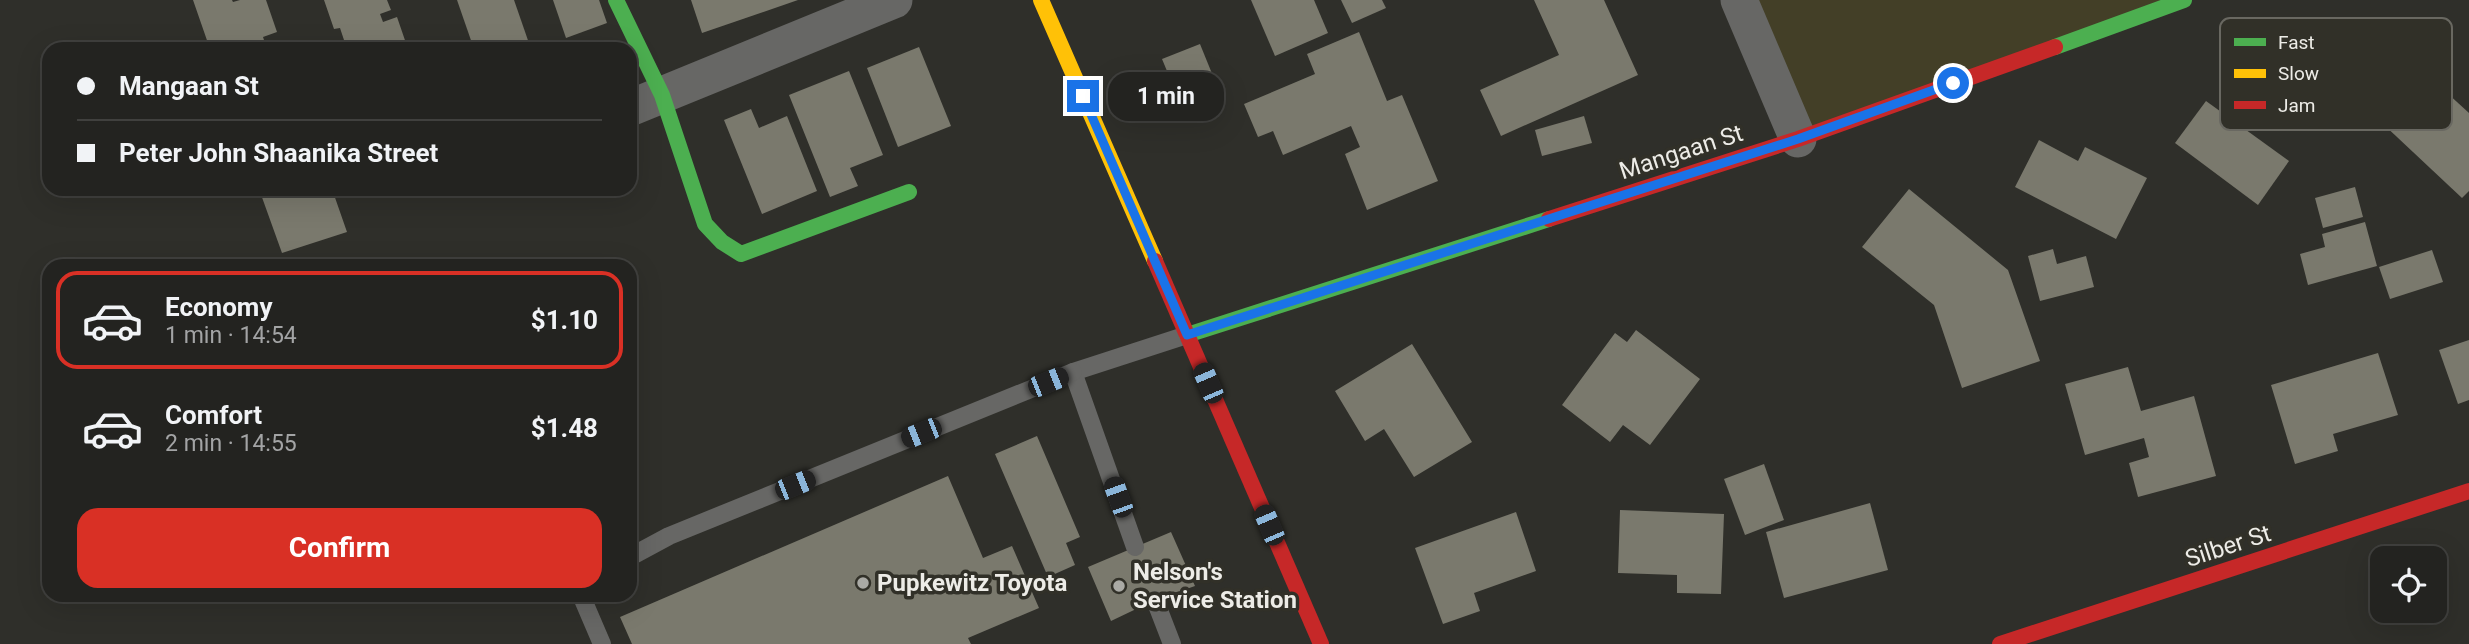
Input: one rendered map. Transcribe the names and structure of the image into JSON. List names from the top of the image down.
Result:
{
  "streets": {
    "street": ["Mangaan St", "Silber St"]
  },
  "places": ["Pupkewitz Toyota", "Nelson's Service Station"],
  "legend": ["Fast", "Slow", "Jam"],
  "page": {
    "banner": ["Mangaan St", "Peter John Shaanika Street"],
    "bubble": "1 min",
    "list": [
      {
        "name": "Economy",
        "note": "1 min · 14:54",
        "value": "$1.10"
      },
      {
        "name": "Comfort",
        "note": "2 min · 14:55",
        "value": "$1.48"
      }
    ],
    "buttons": "Confirm"
  }
}
